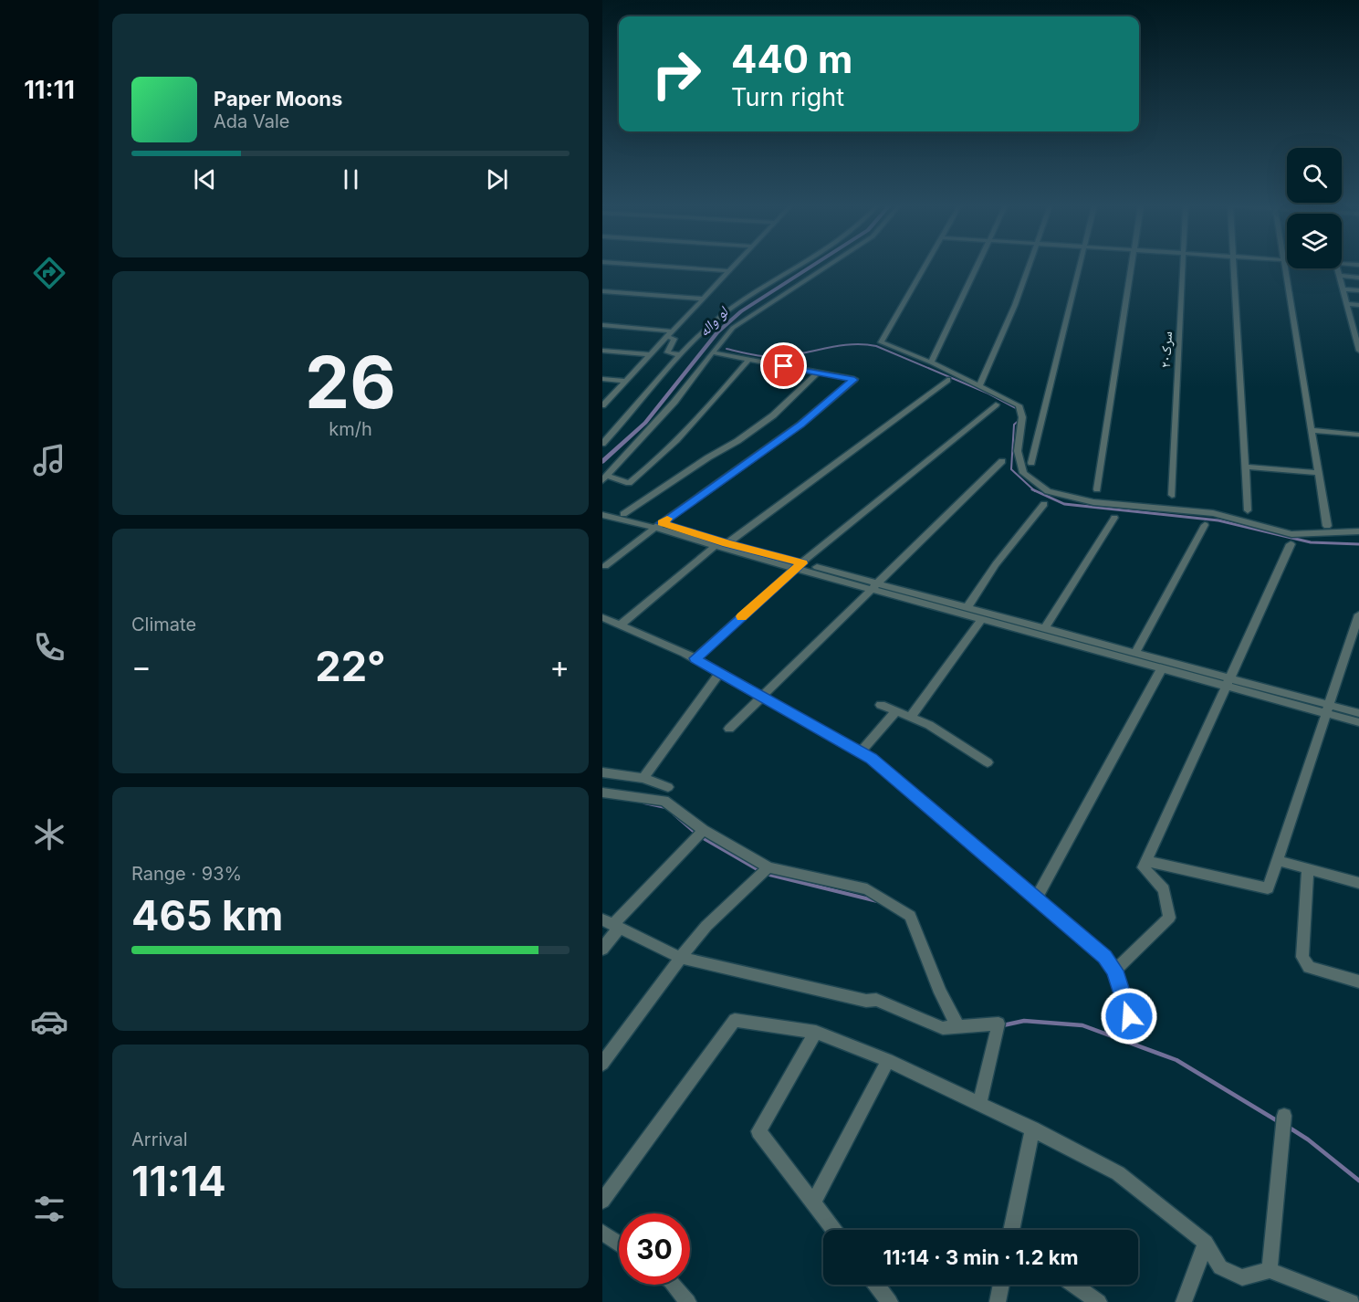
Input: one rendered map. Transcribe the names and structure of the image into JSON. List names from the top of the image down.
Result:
{
  "streets": {
    "street": ["سرک۲۰"]
  },
  "water": ["لو واله"],
  "page": {
    "tabs": "11:11",
    "turn": ["440 m", "Turn right"],
    "song": ["Paper Moons", "Ada Vale"],
    "tile": [
      ["26", "km/h"],
      "Climate",
      ["Range · 93%", "465 km"],
      ["Arrival", "11:14"]
    ],
    "heat": ["−", "22°", "+"],
    "limit": "30",
    "trip": "11:14 · 3 min · 1.2 km"
  }
}
